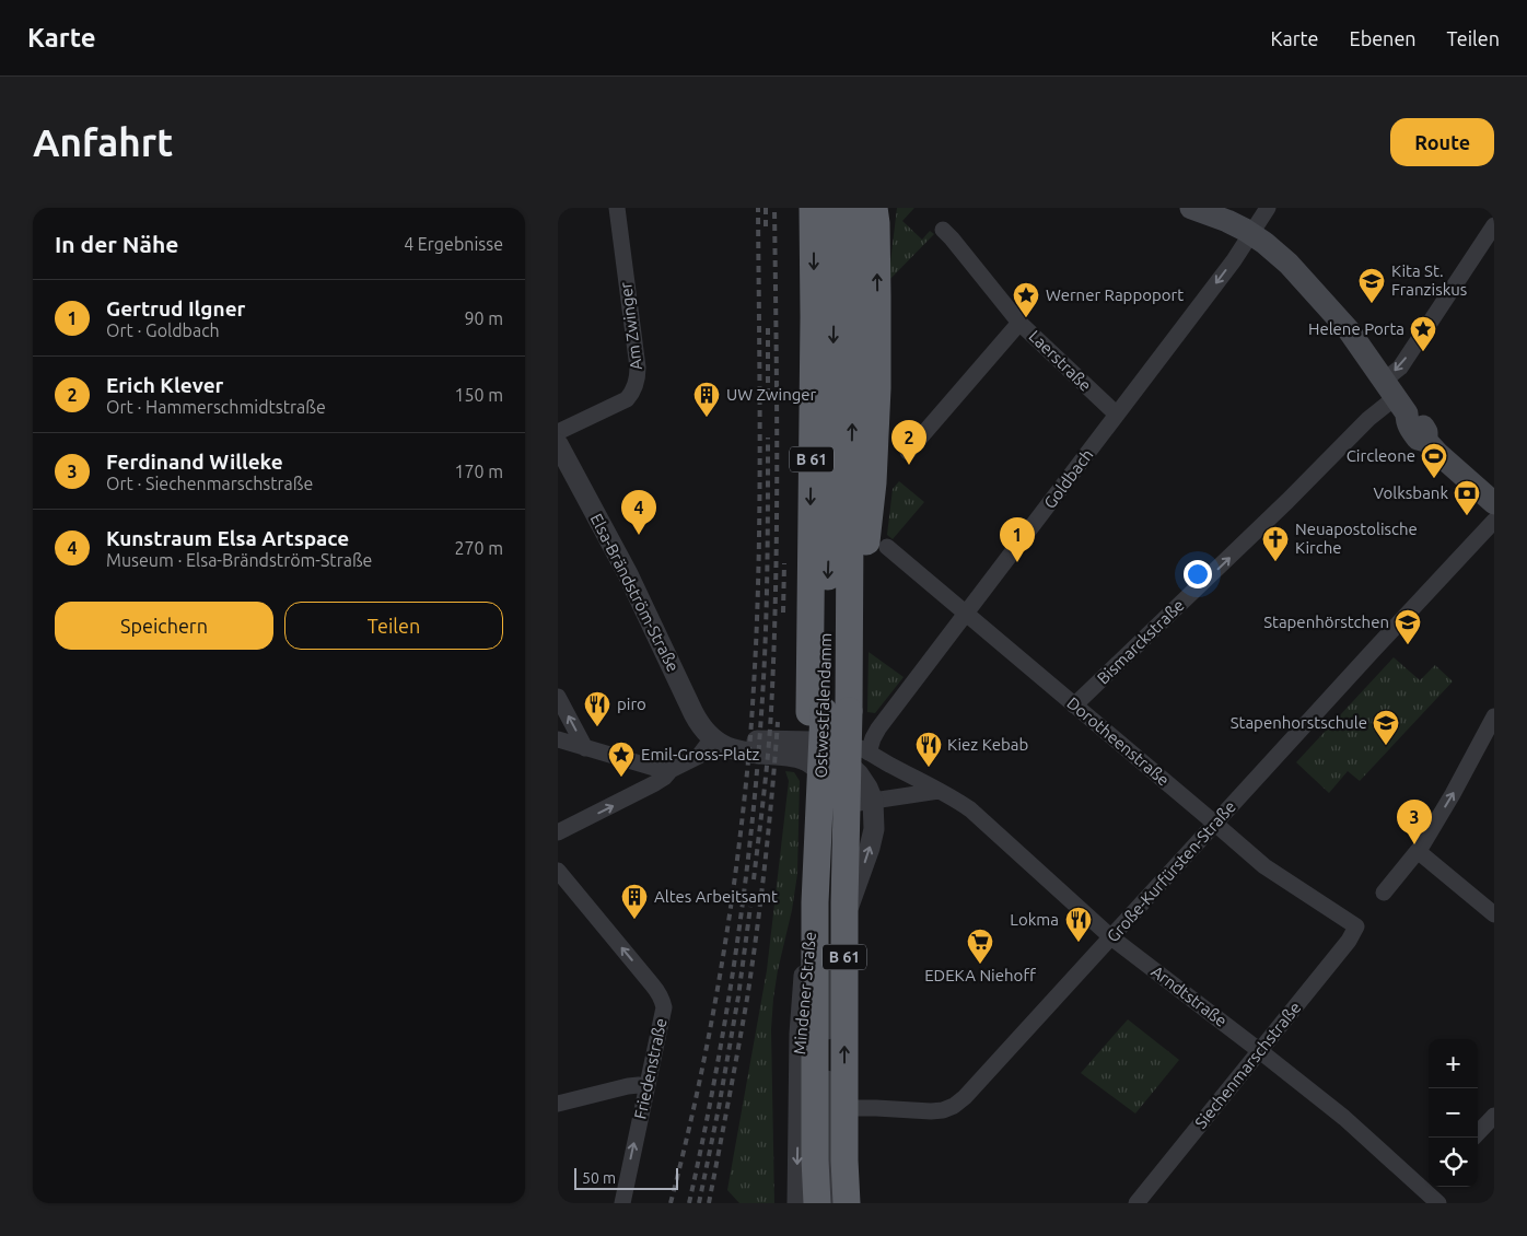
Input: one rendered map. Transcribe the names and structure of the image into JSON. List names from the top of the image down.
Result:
{
  "streets": {
    "highway": ["B 61", "Ostwestfalendamm"],
    "street": [
      "Am Zwinger",
      "Laerstraße",
      "Goldbach",
      "Elsa-Brändström-Straße",
      "Bismarckstraße",
      "Dorotheenstraße",
      "Große-Kurfürsten-Straße",
      "Mindener Straße",
      "Arndtstraße",
      "Siechenmarschstraße",
      "Friedenstraße"
    ]
  },
  "crossings": [
    ["Laerstraße", "Goldbach"],
    ["B 61", "Ostwestfalendamm"],
    ["Goldbach", "Dorotheenstraße"],
    ["Goldbach", "Arndtstraße"],
    ["Elsa-Brändström-Straße", "Arndtstraße"],
    ["Bismarckstraße", "Dorotheenstraße"],
    ["Dorotheenstraße", "Große-Kurfürsten-Straße"],
    ["Dorotheenstraße", "Siechenmarschstraße"],
    ["Große-Kurfürsten-Straße", "Mindener Straße"],
    ["Große-Kurfürsten-Straße", "Arndtstraße"],
    ["Mindener Straße", "Arndtstraße"],
    ["Arndtstraße", "Siechenmarschstraße"]
  ],
  "one_way": ["Friedenstraße"],
  "places": {
    "school or university": ["Kita St. Franziskus", "Stapenhörstchen", "Stapenhorstschule"],
    "place": ["Werner Rappoport", "Helene Porta", "Emil-Gross-Platz"],
    "building": ["UW Zwinger", "Altes Arbeitsamt"],
    "sports": ["Circleone"],
    "bank": ["Volksbank"],
    "church": ["Neuapostolische Kirche"],
    "restaurant": ["piro", "Kiez Kebab", "Lokma"],
    "supermarket": ["EDEKA Niehoff"]
  },
  "scale_bar": "50 m",
  "page": {
    "header": "Karte",
    "nav": ["Karte", "Ebenen", "Teilen"],
    "buttons": [
      "Route",
      ["Speichern", "Teilen"]
    ],
    "title": "Anfahrt",
    "heading": ["In der Nähe", "4 Ergebnisse"],
    "list": [
      {
        "mark": "1",
        "name": "Gertrud Ilgner",
        "note": "Ort · Goldbach",
        "value": "90 m"
      },
      {
        "mark": "2",
        "name": "Erich Klever",
        "note": "Ort · Hammerschmidtstraße",
        "value": "150 m"
      },
      {
        "mark": "3",
        "name": "Ferdinand Willeke",
        "note": "Ort · Siechenmarschstraße",
        "value": "170 m"
      },
      {
        "mark": "4",
        "name": "Kunstraum Elsa Artspace",
        "note": "Museum · Elsa-Brändström-Straße",
        "value": "270 m"
      }
    ],
    "pins": [
      "2",
      "4",
      "1",
      "3"
    ],
    "map_buttons": ["+", "−"],
    "scale": "50 m"
  }
}
